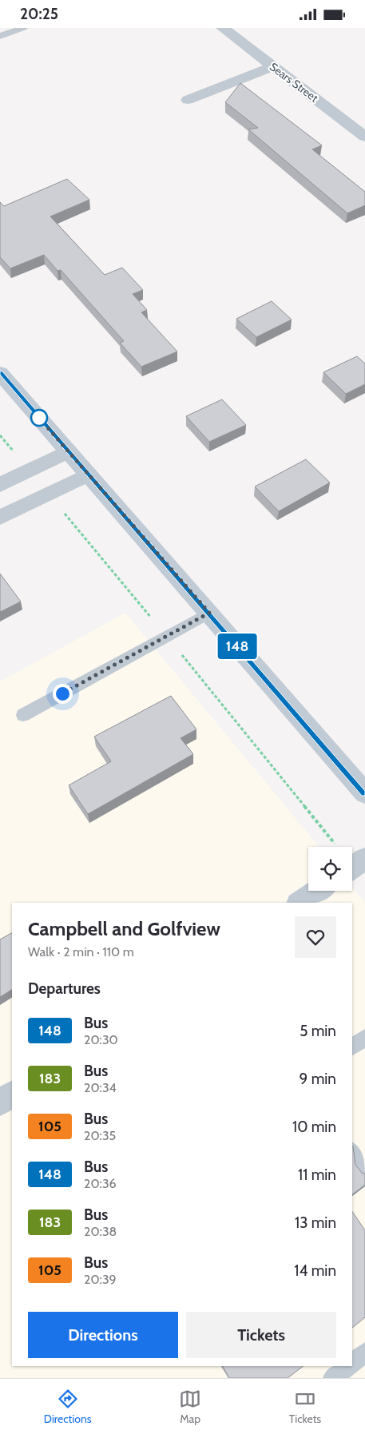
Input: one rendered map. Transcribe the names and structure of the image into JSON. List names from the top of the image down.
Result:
{
  "streets": {
    "street": ["Sears Street"]
  },
  "lines": ["bus line 148"],
  "page": {
    "status": "20:25",
    "on_map": "148",
    "heading": [
      ["Campbell and Golfview", "Walk · 2 min · 110 m"],
      "Departures"
    ],
    "list": [
      {
        "mark": "148",
        "name": "Bus",
        "note": "20:30",
        "value": "5 min"
      },
      {
        "mark": "183",
        "name": "Bus",
        "note": "20:34",
        "value": "9 min"
      },
      {
        "mark": "105",
        "name": "Bus",
        "note": "20:35",
        "value": "10 min"
      },
      {
        "mark": "148",
        "name": "Bus",
        "note": "20:36",
        "value": "11 min"
      },
      {
        "mark": "183",
        "name": "Bus",
        "note": "20:38",
        "value": "13 min"
      },
      {
        "mark": "105",
        "name": "Bus",
        "note": "20:39",
        "value": "14 min"
      }
    ],
    "buttons": ["Directions", "Tickets"],
    "tabs": ["Directions", "Map", "Tickets"]
  }
}
